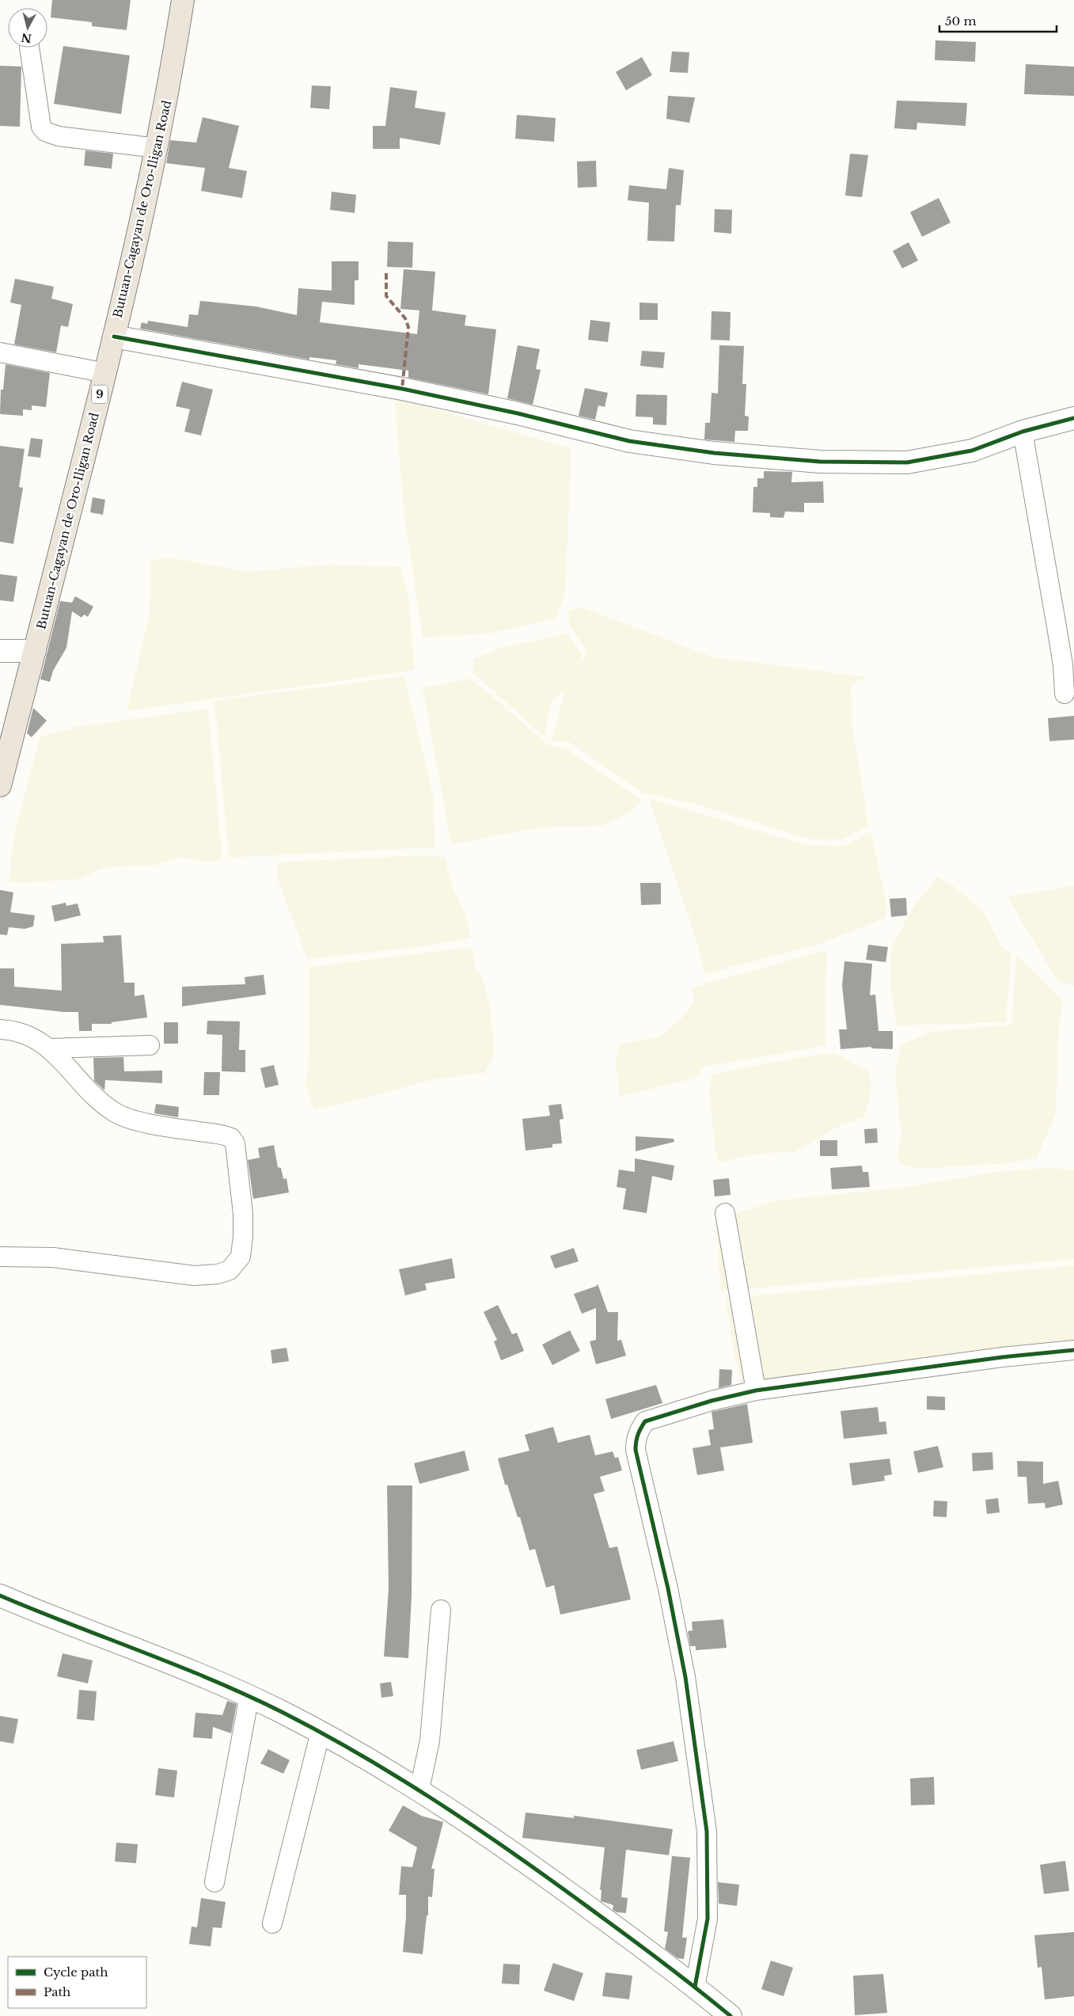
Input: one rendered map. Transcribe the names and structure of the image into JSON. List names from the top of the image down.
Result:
{
  "streets": {
    "highway": ["Butuan-Cagayan de Oro-Iligan Road", "9"]
  },
  "legend": ["Cycle path", "Path"],
  "scale_bar": "50 m",
  "north": "bottom"
}
